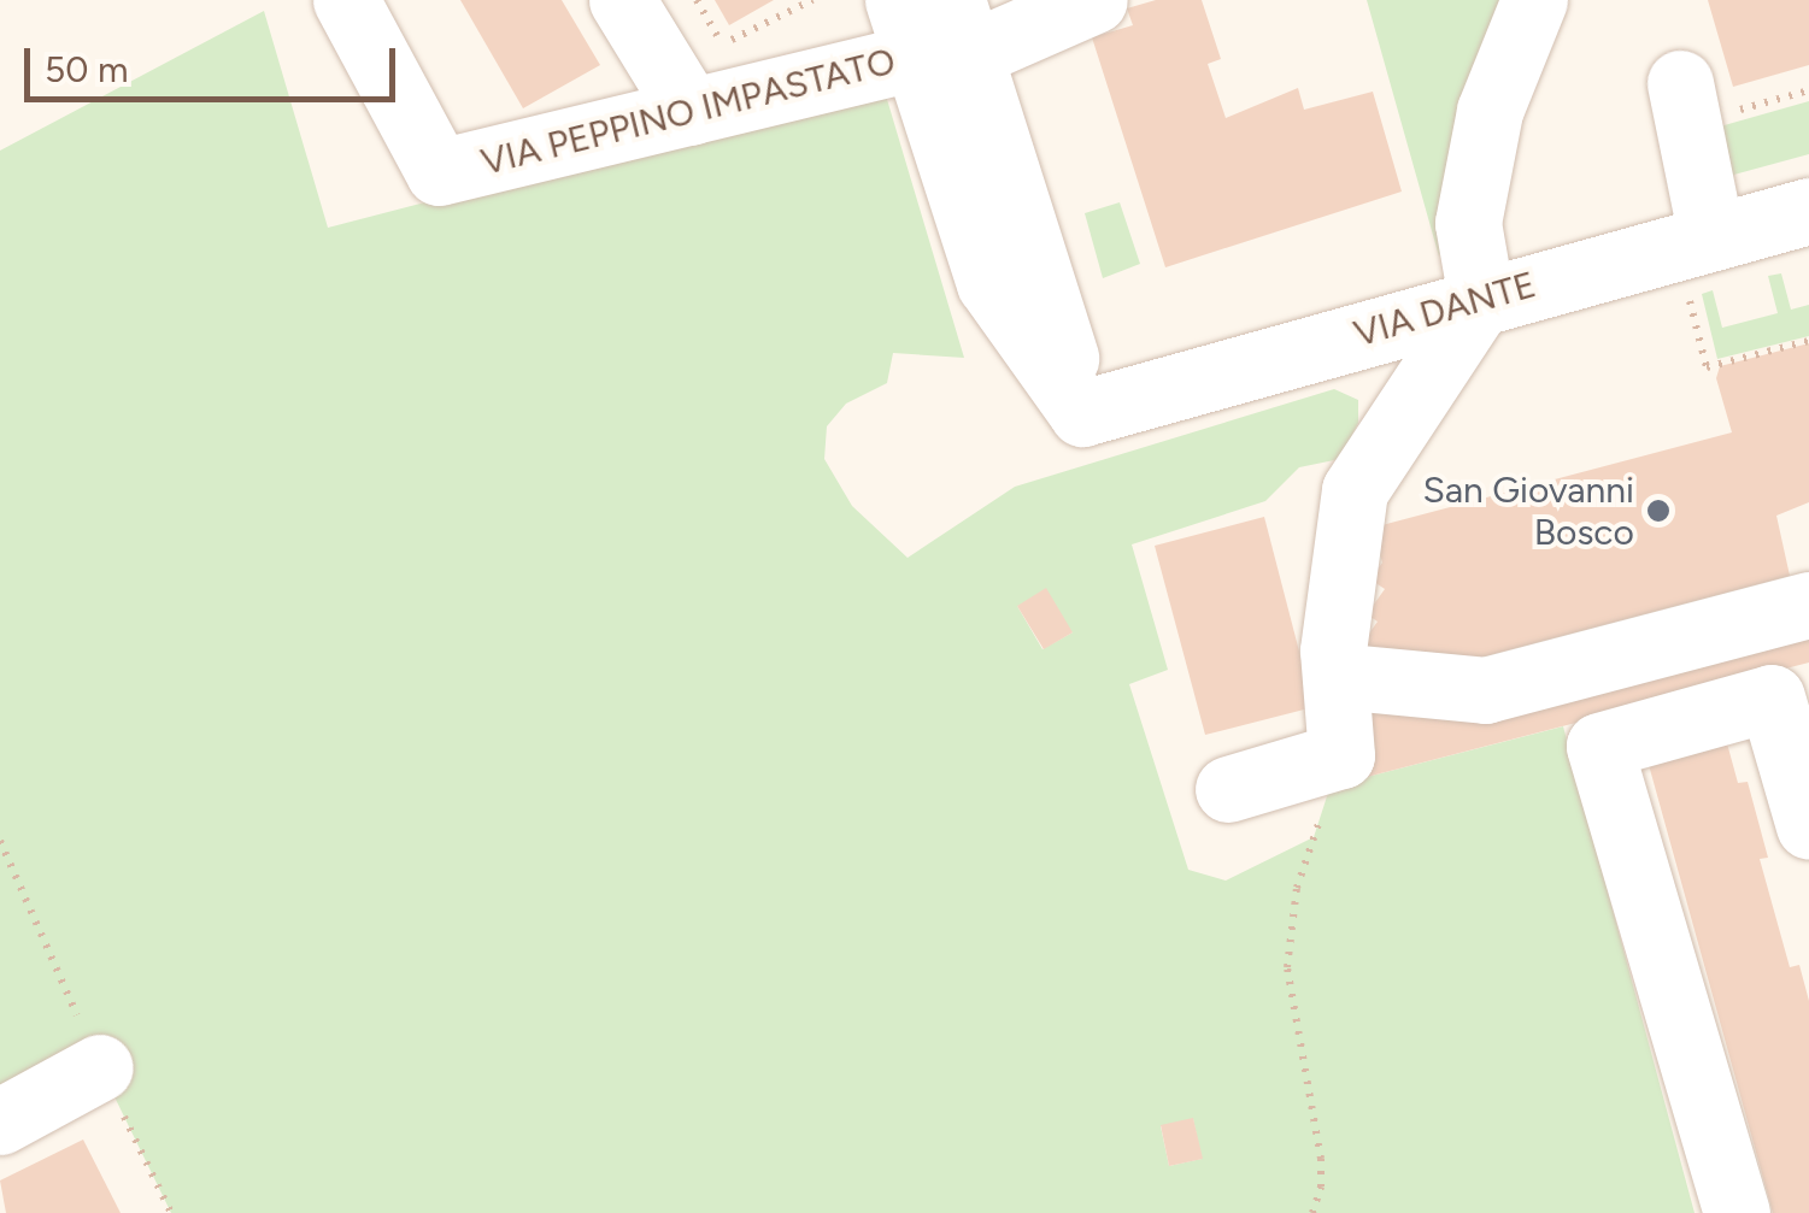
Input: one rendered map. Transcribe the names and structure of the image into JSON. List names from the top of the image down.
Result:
{
  "streets": {
    "street": ["VIA PEPPINO IMPASTATO", "VIA DANTE"]
  },
  "crossings": [
    ["VIA PEPPINO IMPASTATO", "VIA DANTE"]
  ],
  "places": ["San Giovanni Bosco"],
  "scale_bar": "50 m"
}
